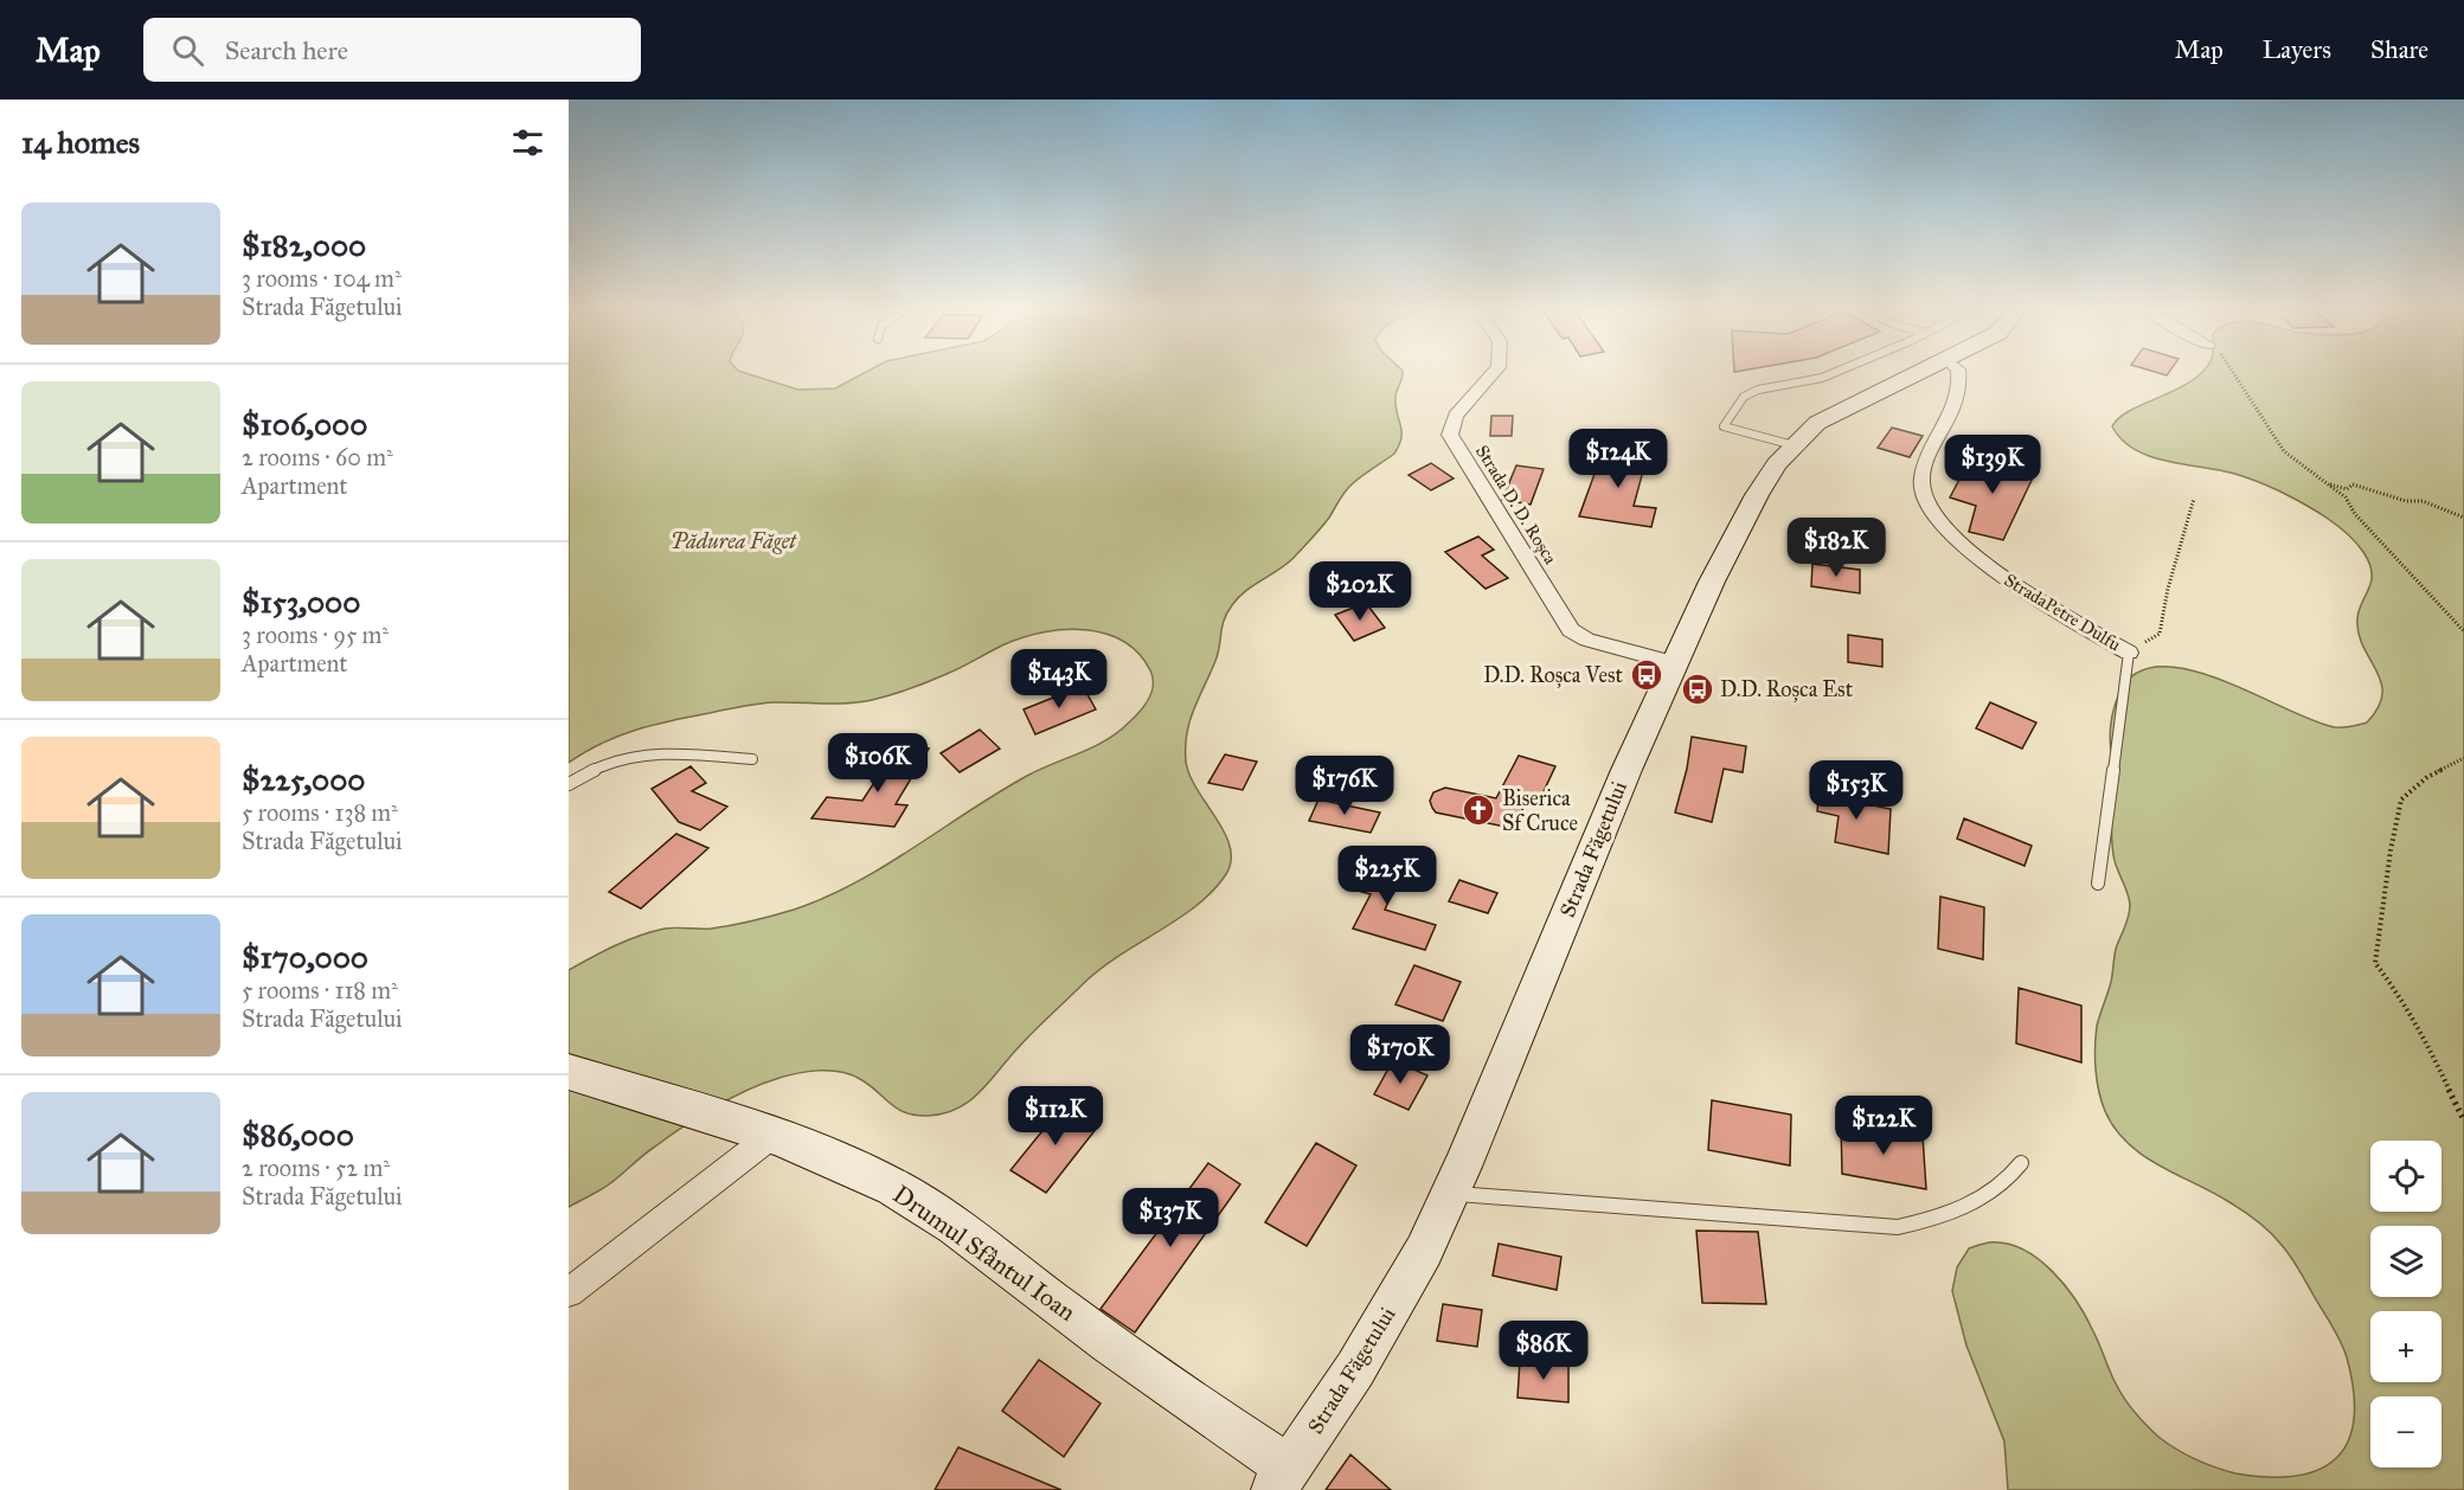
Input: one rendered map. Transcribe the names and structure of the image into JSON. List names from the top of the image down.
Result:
{
  "streets": {
    "main road": ["Strada Făgetului", "Drumul Sfântul Ioan"],
    "street": ["Strada D. D. Roșca", "StradaPetre Dulfu"]
  },
  "crossings": [
    ["Strada D. D. Roșca", "Strada Făgetului"],
    ["Strada Făgetului", "Drumul Sfântul Ioan"]
  ],
  "parks": ["Pădurea Făget"],
  "places": {
    "bus stop": ["D.D. Roșca Vest", "D.D. Roșca Est"],
    "church": ["Biserica Sf Cruce"]
  },
  "page": {
    "header": "Map",
    "search": "Search here",
    "nav": ["Map", "Layers", "Share"],
    "heading": "14 homes",
    "list": [
      {
        "name": "$182,000",
        "note": "3 rooms · 104 m² · Strada Făgetului"
      },
      {
        "name": "$106,000",
        "note": "2 rooms · 60 m² · Apartment"
      },
      {
        "name": "$153,000",
        "note": "3 rooms · 95 m² · Apartment"
      },
      {
        "name": "$225,000",
        "note": "5 rooms · 138 m² · Strada Făgetului"
      },
      {
        "name": "$170,000",
        "note": "5 rooms · 118 m² · Strada Făgetului"
      },
      {
        "name": "$86,000",
        "note": "2 rooms · 52 m² · Strada Făgetului"
      }
    ],
    "price": [
      "$124K",
      "$139K",
      "$182K",
      "$202K",
      "$143K",
      "$106K",
      "$176K",
      "$153K",
      "$225K",
      "$170K",
      "$112K",
      "$122K",
      "$137K",
      "$86K"
    ],
    "map_buttons": ["+", "−"]
  }
}
